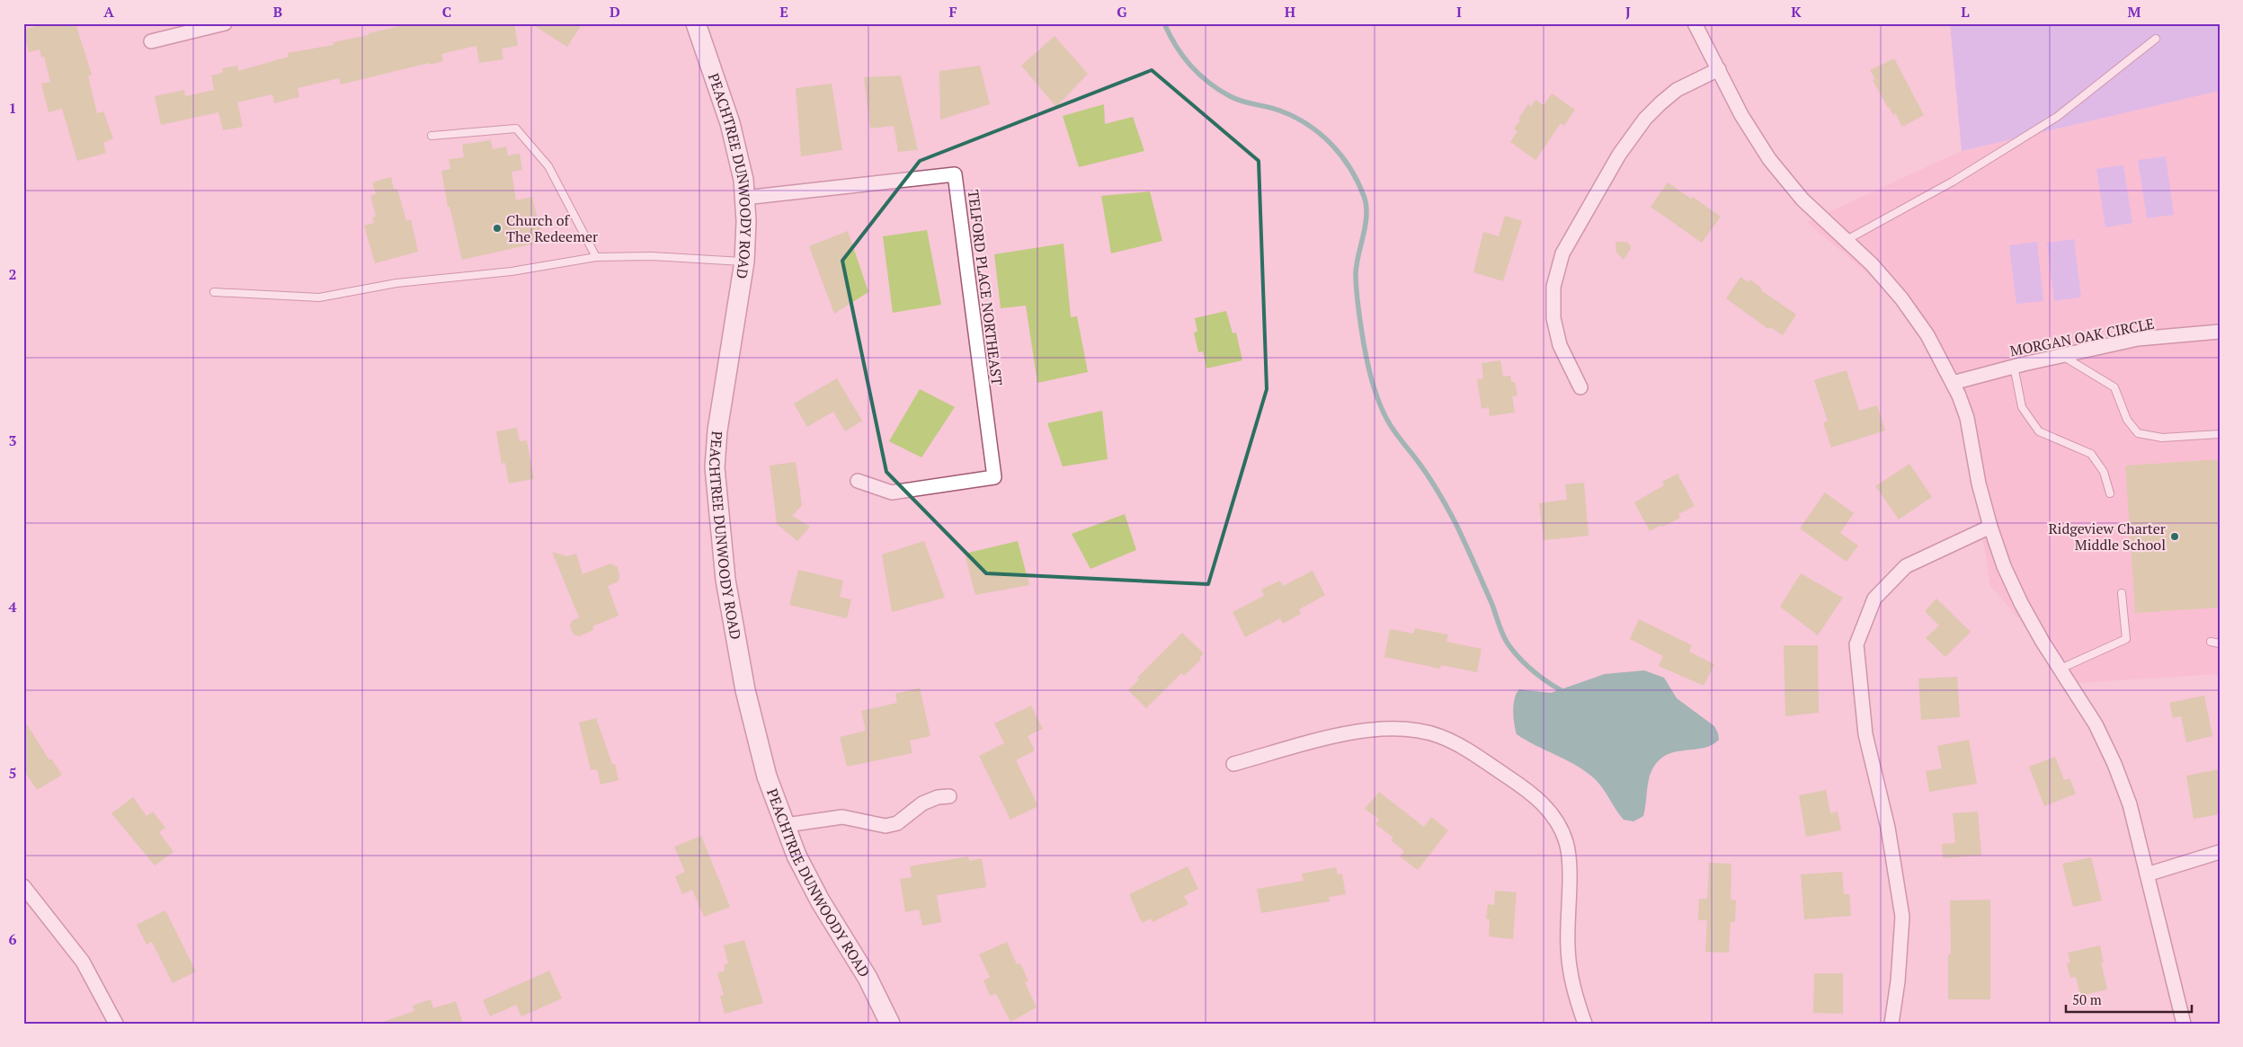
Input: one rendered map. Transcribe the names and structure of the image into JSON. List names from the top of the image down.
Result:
{
  "streets": {
    "main road": ["PEACHTREE DUNWOODY ROAD"],
    "street": ["TELFORD PLACE NORTHEAST", "MORGAN OAK CIRCLE"]
  },
  "crossings": [
    ["PEACHTREE DUNWOODY ROAD", "TELFORD PLACE NORTHEAST"]
  ],
  "places": ["Church of The Redeemer", "Ridgeview Charter Middle School"],
  "scale_bar": "50 m",
  "grid": {
    "columns": [
      "A",
      "B",
      "C",
      "D",
      "E",
      "F",
      "G",
      "H",
      "I",
      "J",
      "K",
      "L",
      "M"
    ],
    "rows": [
      "1",
      "2",
      "3",
      "4",
      "5",
      "6"
    ]
  }
}
